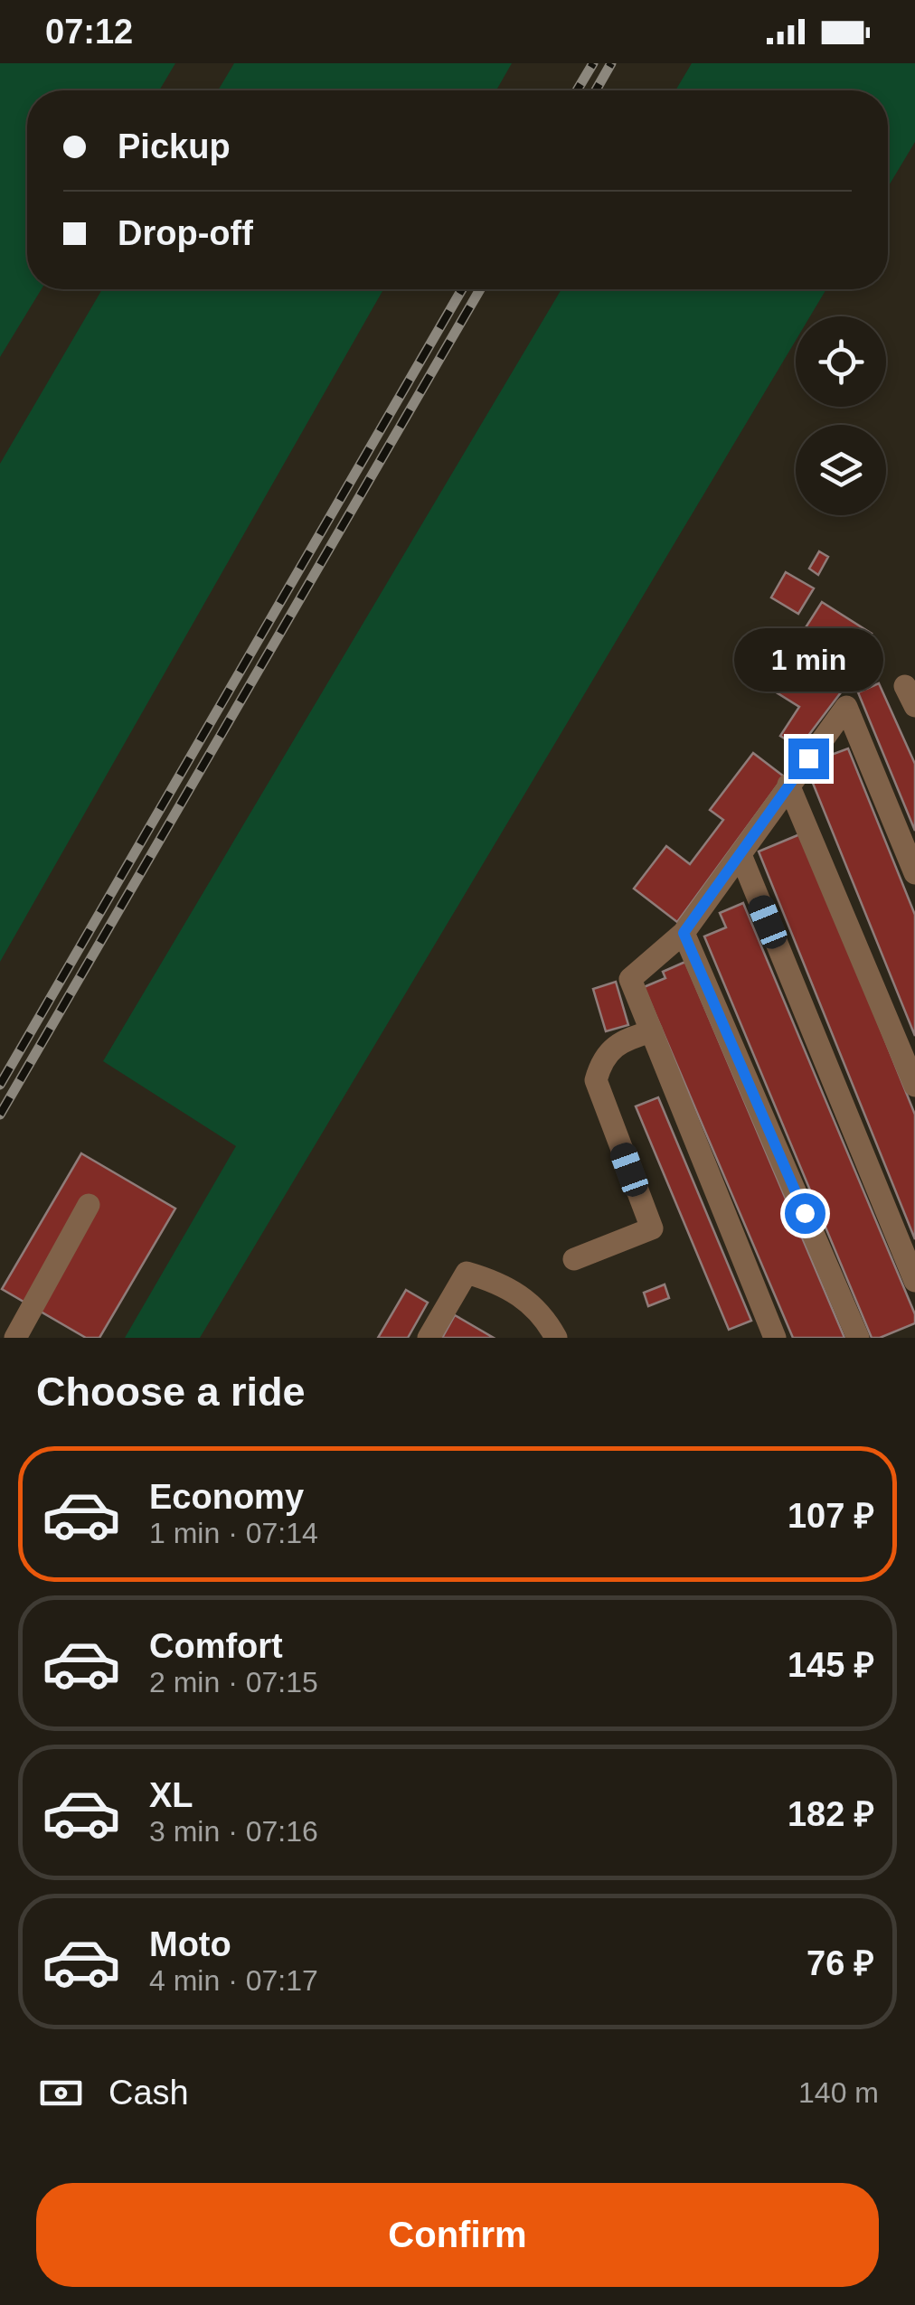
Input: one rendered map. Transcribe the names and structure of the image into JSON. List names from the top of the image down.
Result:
{
  "page": {
    "status": "07:12",
    "banner": ["Pickup", "Drop-off"],
    "bubble": "1 min",
    "heading": "Choose a ride",
    "list": [
      {
        "name": "Economy",
        "note": "1 min · 07:14",
        "value": "107 ₽"
      },
      {
        "name": "Comfort",
        "note": "2 min · 07:15",
        "value": "145 ₽"
      },
      {
        "name": "XL",
        "note": "3 min · 07:16",
        "value": "182 ₽"
      },
      {
        "name": "Moto",
        "note": "4 min · 07:17",
        "value": "76 ₽"
      }
    ],
    "pay": ["Cash", "140 m"],
    "buttons": "Confirm"
  }
}
